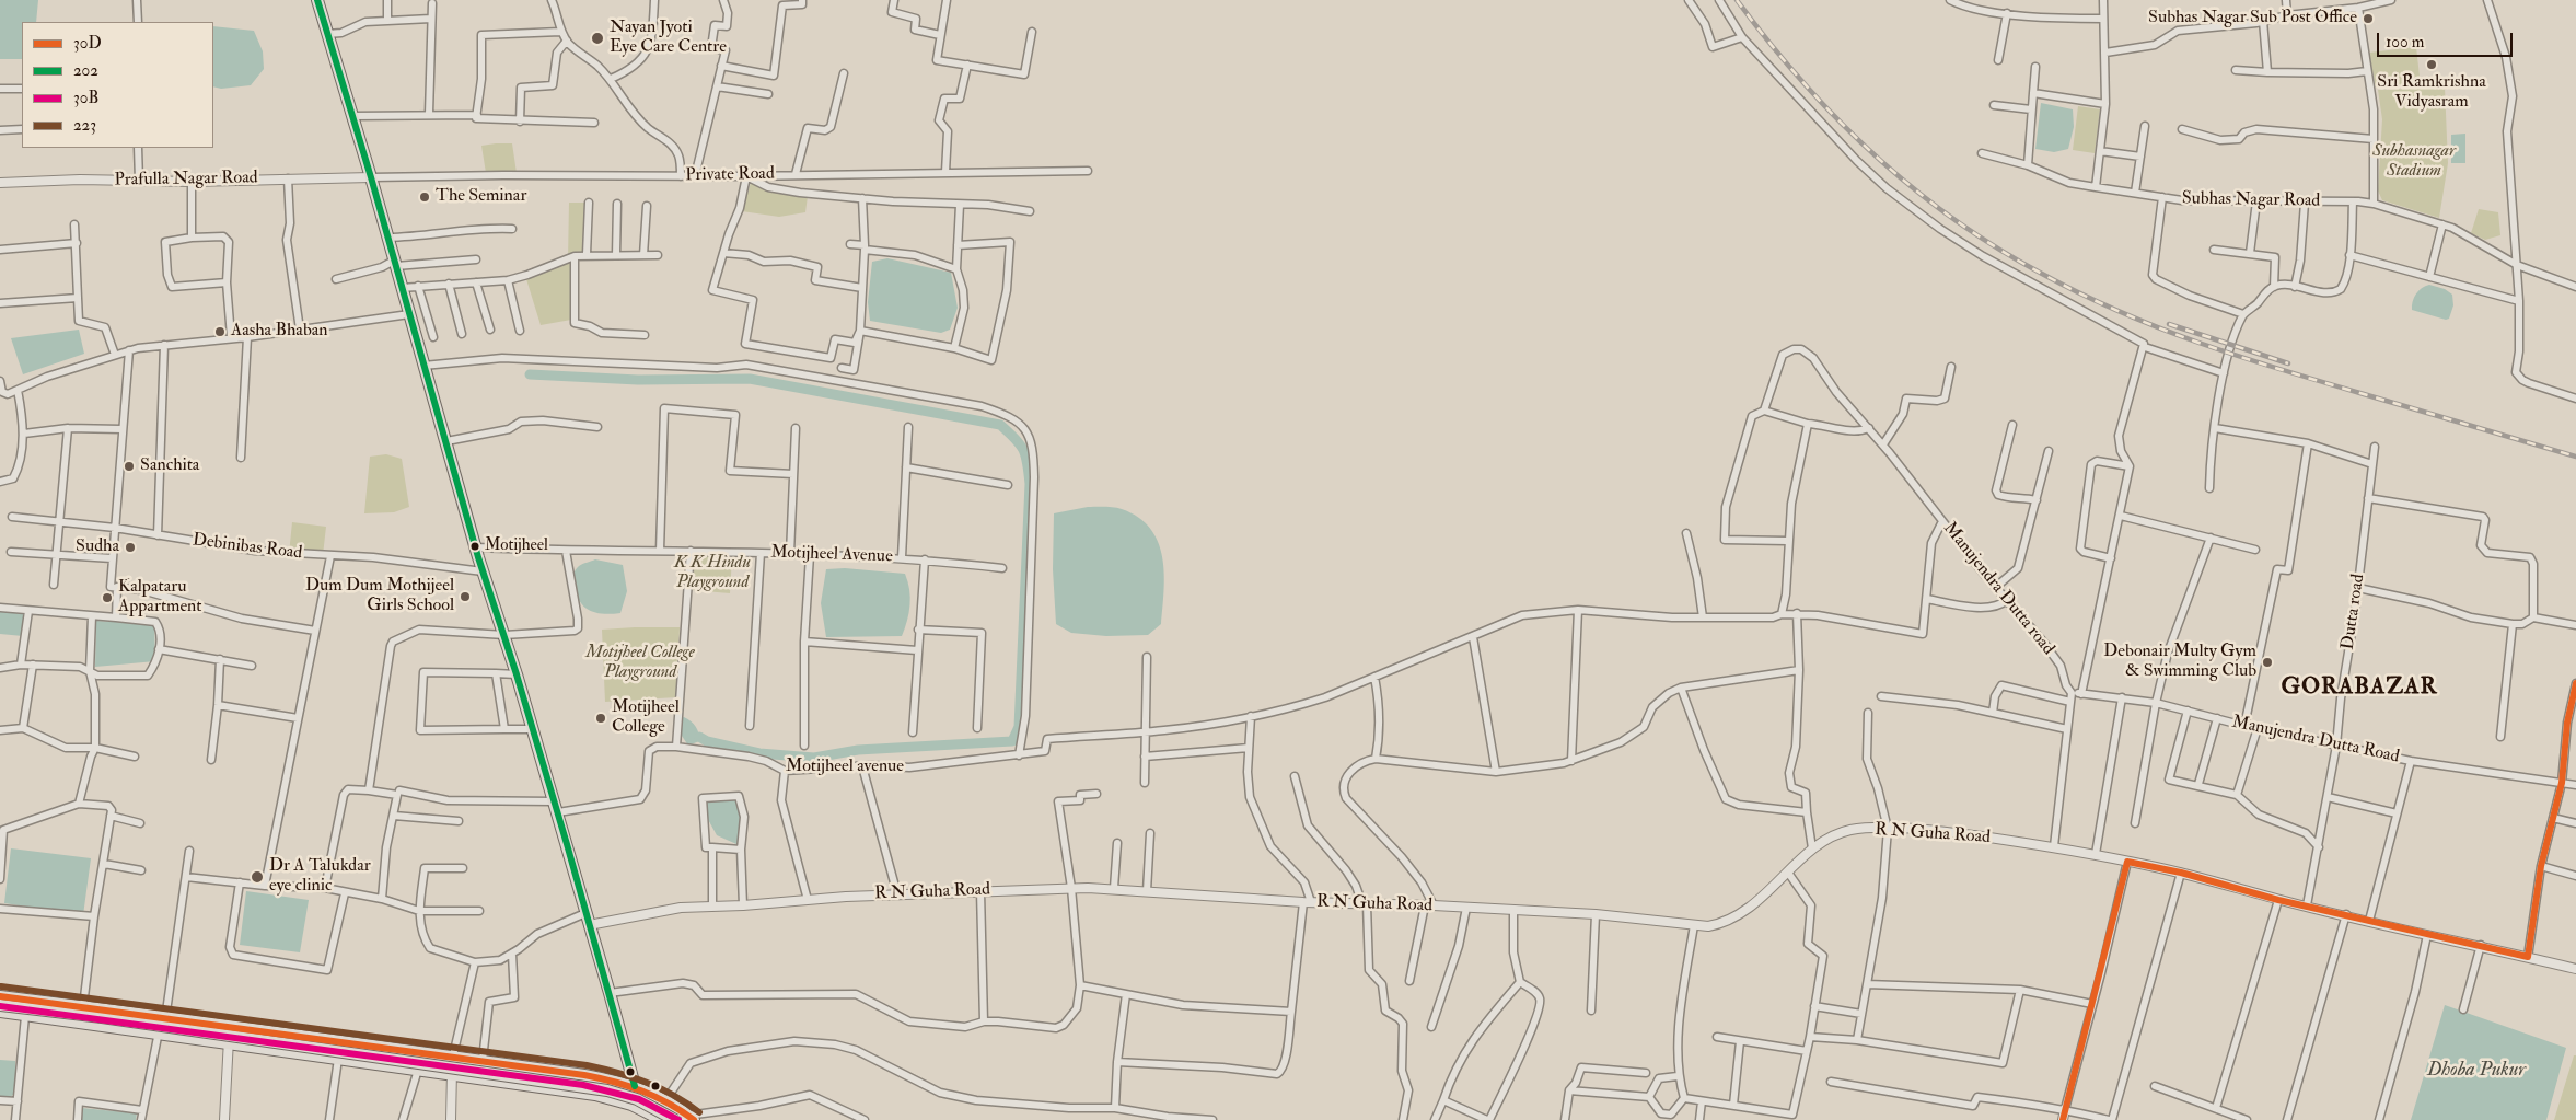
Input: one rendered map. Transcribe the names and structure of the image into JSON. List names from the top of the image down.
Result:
{
  "streets": {
    "street": [
      "Private Road",
      "Prafulla Nagar Road",
      "Subhas Nagar Road",
      "Debinibas Road",
      "Motijheel Avenue",
      "Manujendra Dutta road",
      "Dutta road",
      "Manujendra Dutta Road",
      "Motijheel avenue",
      "R N Guha Road"
    ]
  },
  "crossings": [
    ["Private Road", "Prafulla Nagar Road"],
    ["Manujendra Dutta road", "Manujendra Dutta Road"],
    ["Manujendra Dutta road", "R N Guha Road"],
    ["Dutta road", "Manujendra Dutta Road"],
    ["Dutta road", "R N Guha Road"]
  ],
  "districts": ["GORABAZAR"],
  "water": ["Dhoba Pukur"],
  "parks": ["Subhasnagar Stadium", "K K Hindu Playground", "Motijheel College Playground"],
  "places": [
    "Subhas Nagar Sub Post Office",
    "Nayan Jyoti Eye Care Centre",
    "Sri Ramkrishna Vidyasram",
    "The Seminar",
    "Aasha Bhaban",
    "Sanchita",
    "Motijheel",
    "Sudha",
    "Dum Dum Mothijeel Girls School",
    "Kalpataru Appartment",
    "Debonair Multy Gym & Swimming Club",
    "Motijheel College",
    "Dr A Talukdar eye clinic"
  ],
  "lines": [
    "transit line 202",
    "transit line 30D",
    "transit line 223",
    "transit line 30B"
  ],
  "legend": [
    "30D",
    "202",
    "30B",
    "223"
  ],
  "scale_bar": "100 m"
}
